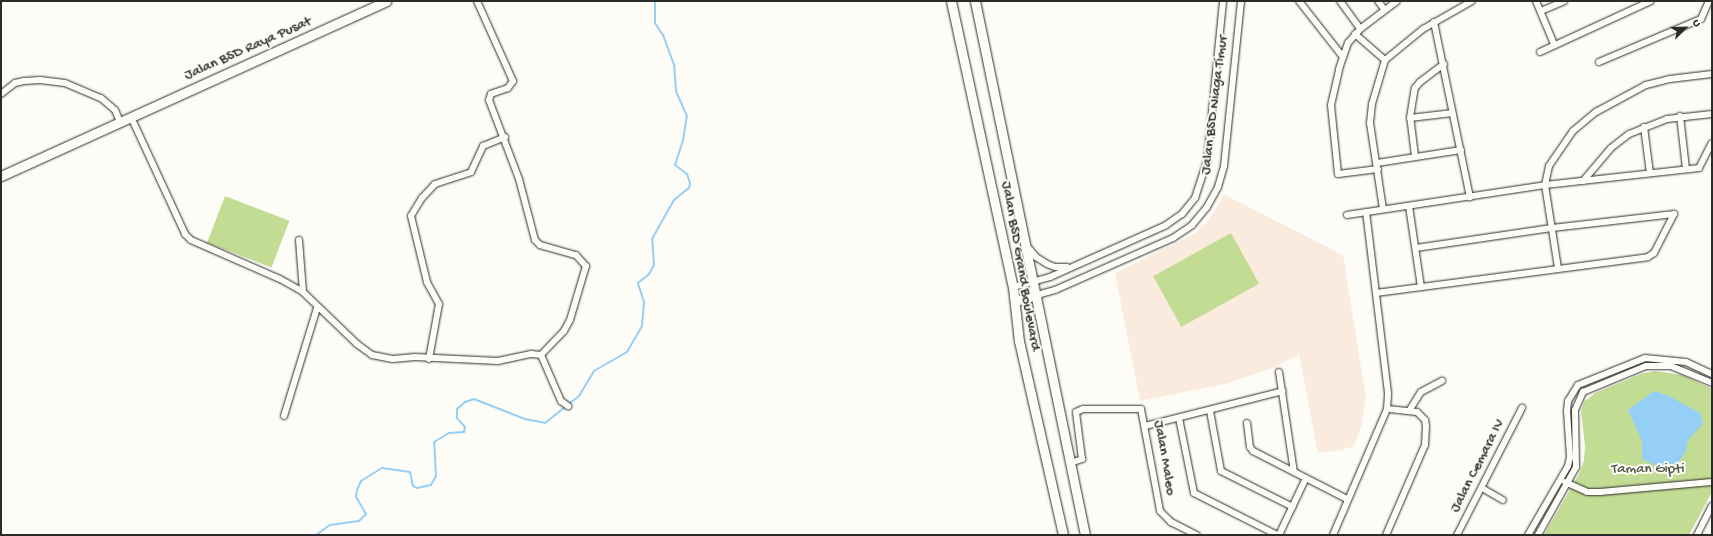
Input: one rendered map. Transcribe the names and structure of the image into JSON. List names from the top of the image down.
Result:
{
  "streets": {
    "main road": ["Jalan BSD Raya Pusat", "Jalan BSD Grand Boulevard"],
    "street": ["Jalan BSD Niaga Timur", "Jalan Maleo", "Jalan Cemara IV"]
  },
  "crossings": [
    ["Jalan BSD Niaga Timur", "Jalan BSD Grand Boulevard"],
    ["Jalan BSD Grand Boulevard", "Jalan Maleo"]
  ],
  "parks": ["Taman Gipti"],
  "north": "top right"
}
